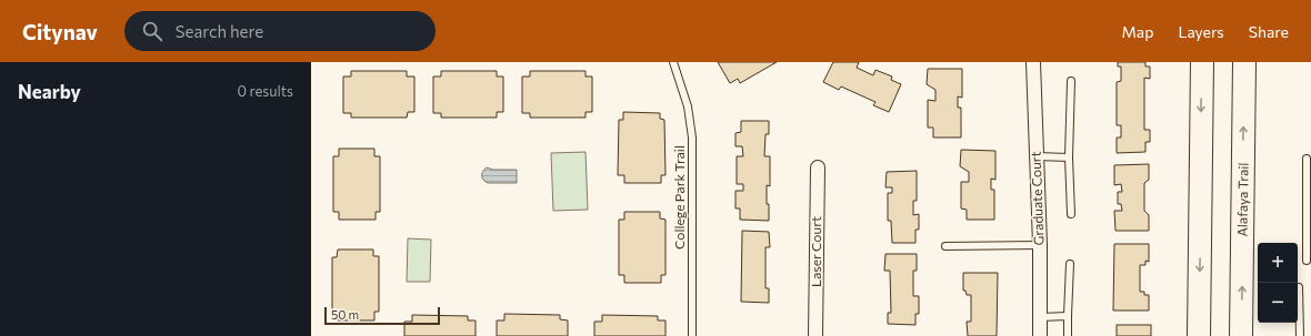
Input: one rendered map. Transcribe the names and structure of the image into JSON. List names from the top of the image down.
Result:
{
  "streets": {
    "main road": ["Alafaya Trail"],
    "street": ["Graduate Court", "Laser Court"],
    "lane": ["College Park Trail"]
  },
  "scale_bar": "50 m",
  "page": {
    "header": "Citynav",
    "search": "Search here",
    "nav": ["Map", "Layers", "Share"],
    "heading": ["Nearby", "0 results"],
    "map_buttons": ["+", "−"],
    "scale": "50 m"
  }
}
